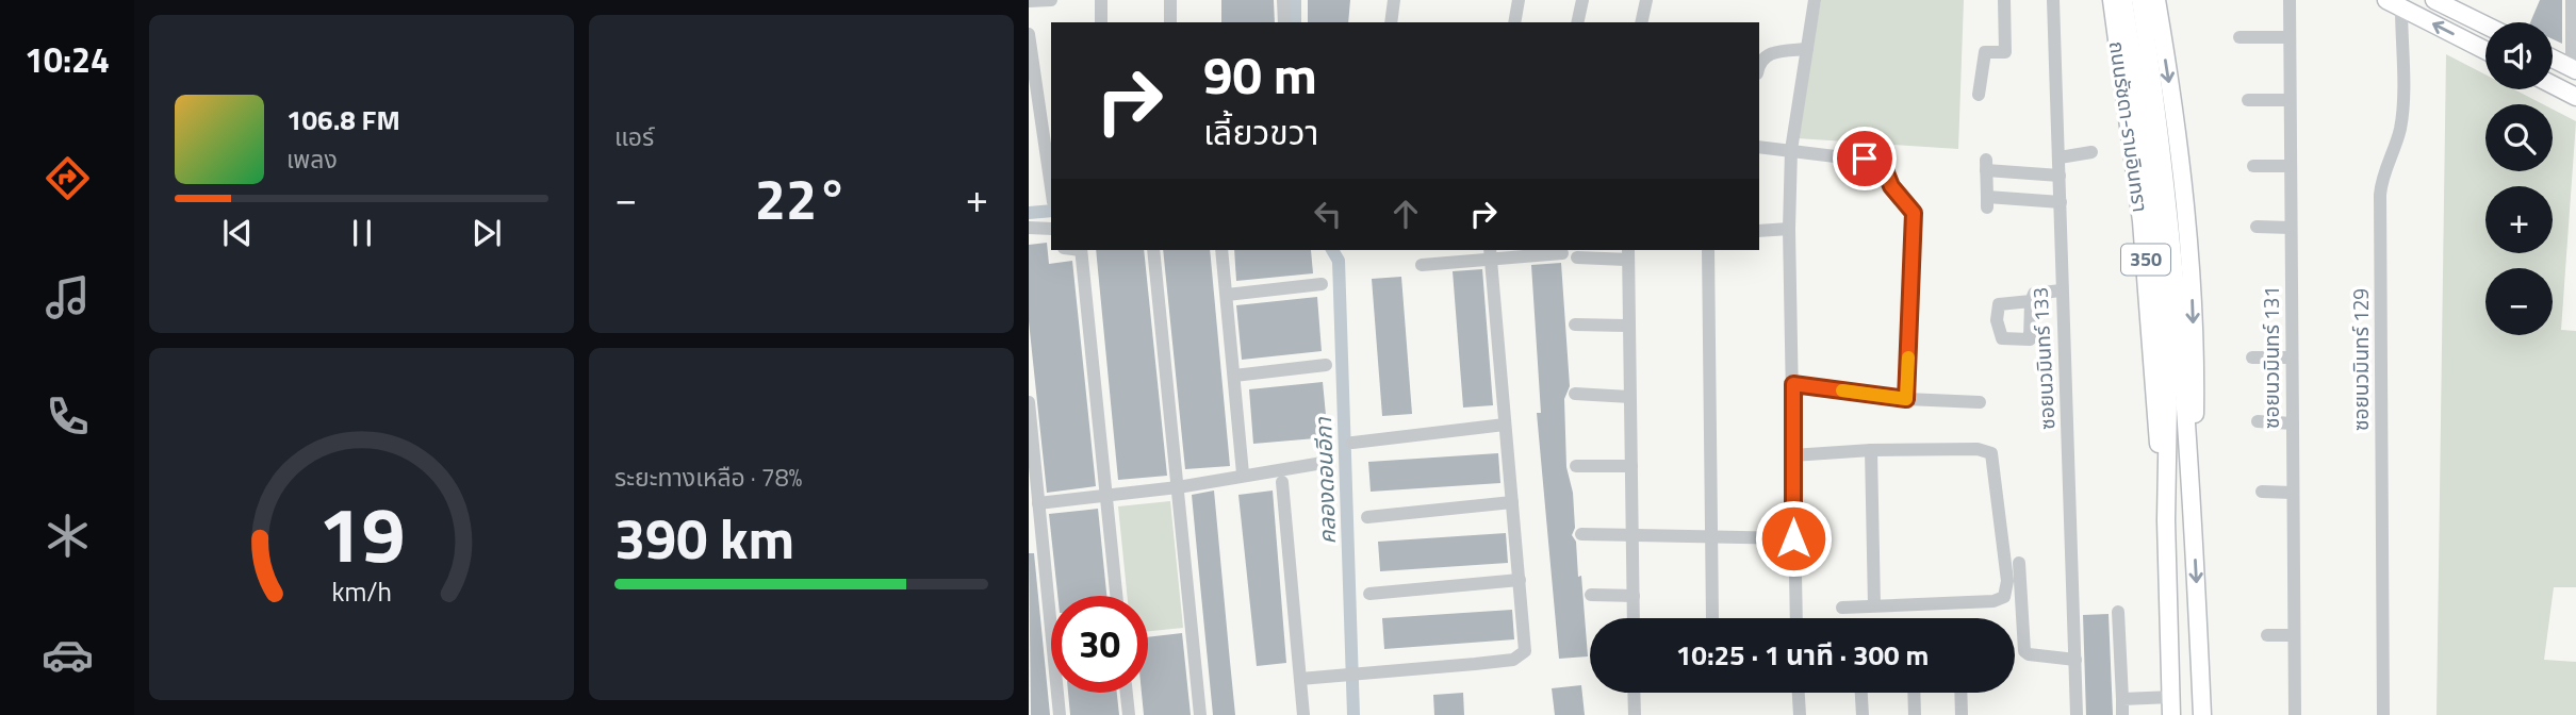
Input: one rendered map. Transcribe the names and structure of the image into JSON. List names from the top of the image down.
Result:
{
  "streets": {
    "main road": ["ถนนรัชดา-รามอินทรา", "350"],
    "street": ["ซอยนวมินทร์ 131", "ซอยนวมินทร์ 133", "ซอยนวมินทร์ 129"]
  },
  "water": ["คลองดอนอีกา"],
  "page": {
    "tabs": "10:24",
    "tile": [
      "แอร์",
      ["ระยะทางเหลือ · 78%", "390 km"]
    ],
    "map_buttons": ["+", "−"],
    "turn": ["90 m", "เลี้ยวขวา"],
    "song": ["106.8 FM", "เพลง"],
    "heat": ["−", "22°", "+"],
    "limit": "30",
    "trip": "10:25 · 1 นาที · 300 m",
    "gauge": ["19", "km/h"]
  }
}
